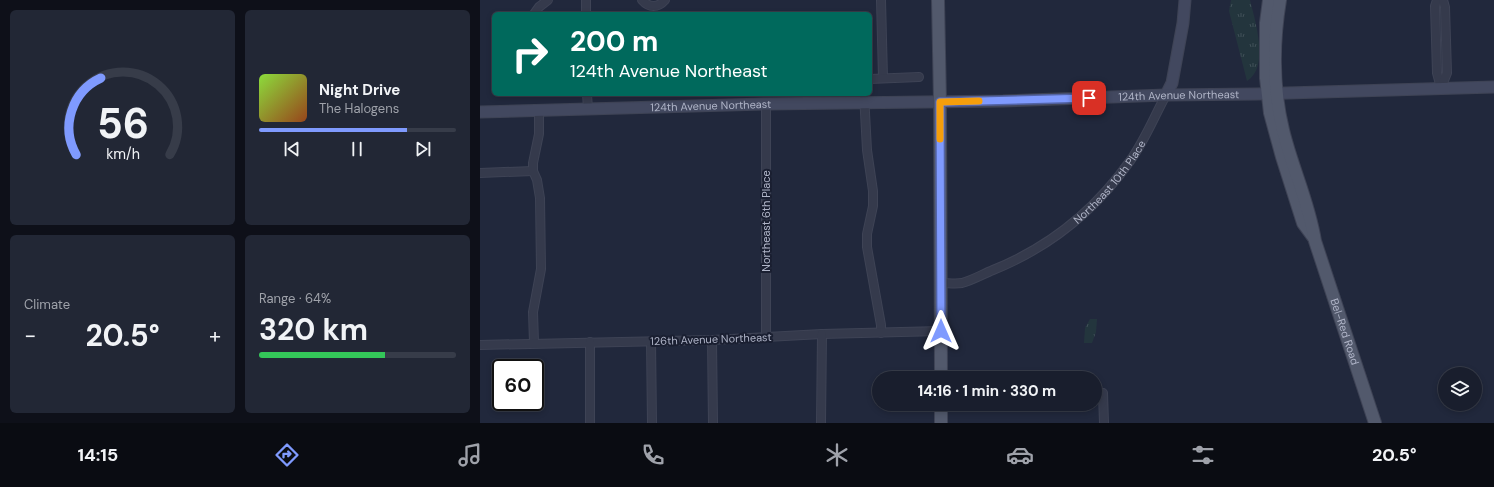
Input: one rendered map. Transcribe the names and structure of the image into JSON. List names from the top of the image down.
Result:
{
  "streets": {
    "main road": ["Bel-Red Road"],
    "street": [
      "124th Avenue Northeast",
      "Northeast 10th Place",
      "Northeast 6th Place",
      "126th Avenue Northeast"
    ]
  },
  "crossings": [
    ["124th Avenue Northeast", "Northeast 10th Place"],
    ["124th Avenue Northeast", "Northeast 6th Place"],
    ["124th Avenue Northeast", "Bel-Red Road"],
    ["Northeast 6th Place", "126th Avenue Northeast"]
  ],
  "page": {
    "turn": ["200 m", "124th Avenue Northeast"],
    "song": ["Night Drive", "The Halogens"],
    "tile": [
      "Climate",
      ["Range · 64%", "320 km"]
    ],
    "heat": ["−", "20.5°", "+"],
    "limit": "60",
    "trip": "14:16 · 1 min · 330 m",
    "tabs": ["14:15", "20.5°"],
    "gauge": ["56", "km/h"]
  }
}
